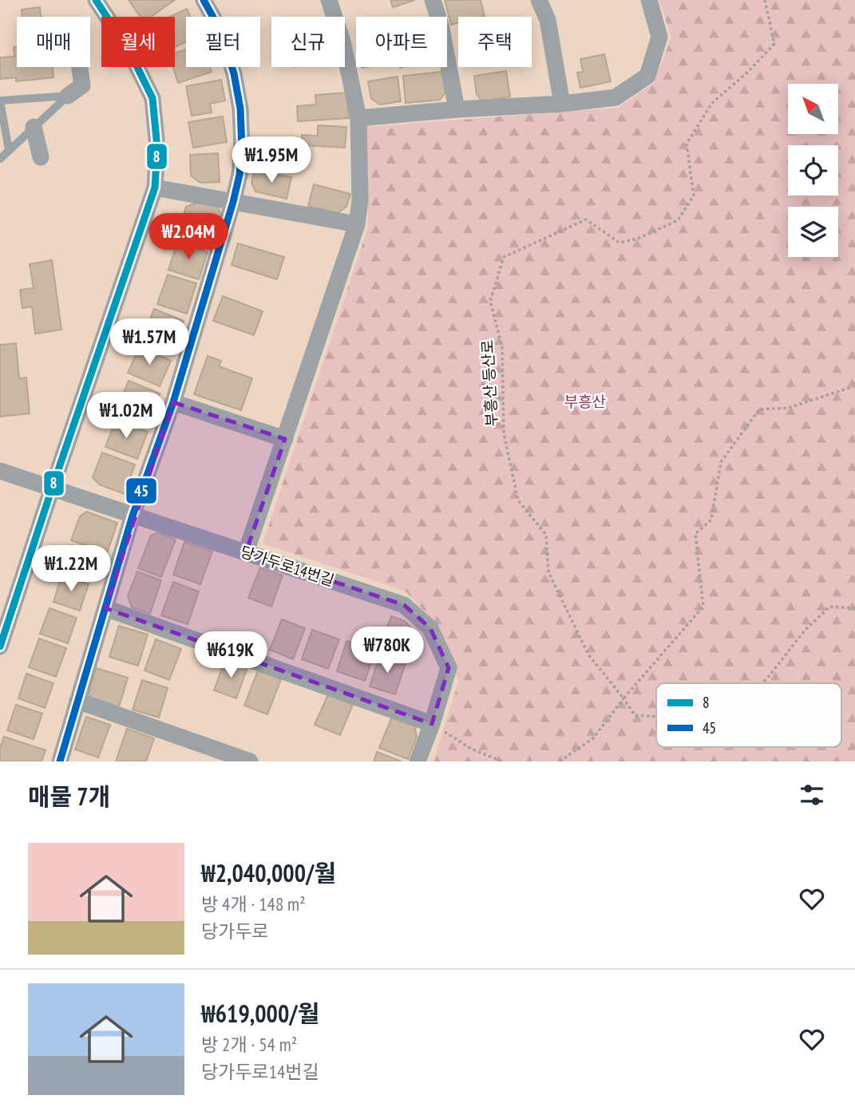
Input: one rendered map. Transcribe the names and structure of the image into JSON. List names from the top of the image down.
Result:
{
  "streets": {
    "street": ["당가두로14번길"],
    "path": ["부흥산 등산로"]
  },
  "parks": ["부흥산"],
  "lines": ["transit line 8", "transit line 45"],
  "legend": ["8", "45"],
  "north": "top left",
  "page": {
    "chip": [
      "매매",
      "월세",
      "필터",
      "신규",
      "아파트",
      "주택"
    ],
    "price": [
      "₩1.95M",
      "₩2.04M",
      "₩1.57M",
      "₩1.02M",
      "₩1.22M",
      "₩780K",
      "₩619K"
    ],
    "heading": "매물 7개",
    "list": [
      {
        "name": "₩2,040,000/월",
        "note": "방 4개 · 148 m² · 당가두로"
      },
      {
        "name": "₩619,000/월",
        "note": "방 2개 · 54 m² · 당가두로14번길"
      }
    ]
  }
}
